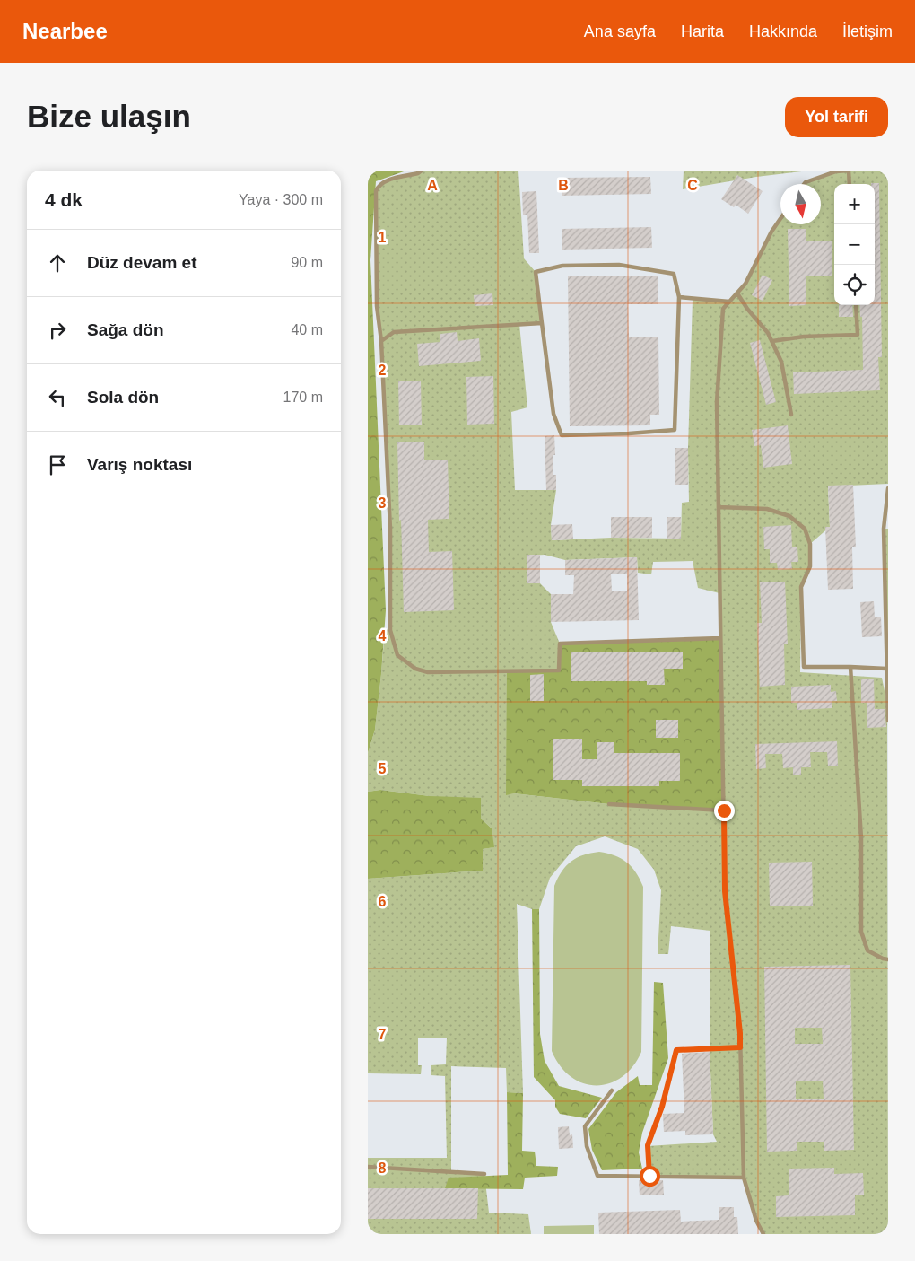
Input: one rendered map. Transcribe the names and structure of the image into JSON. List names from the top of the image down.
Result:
{
  "north": "bottom",
  "page": {
    "header": "Nearbee",
    "nav": [
      "Ana sayfa",
      "Harita",
      "Hakkında",
      "İletişim"
    ],
    "buttons": "Yol tarifi",
    "title": "Bize ulaşın",
    "heading": ["4 dk", "Yaya · 300 m"],
    "map_buttons": ["+", "−"],
    "list": [
      ["Düz devam et", "90 m"],
      ["Sağa dön", "40 m"],
      ["Sola dön", "170 m"],
      "Varış noktası"
    ]
  },
  "grid": {
    "columns": ["A", "B", "C"],
    "rows": [
      "1",
      "2",
      "3",
      "4",
      "5",
      "6",
      "7",
      "8"
    ]
  }
}
